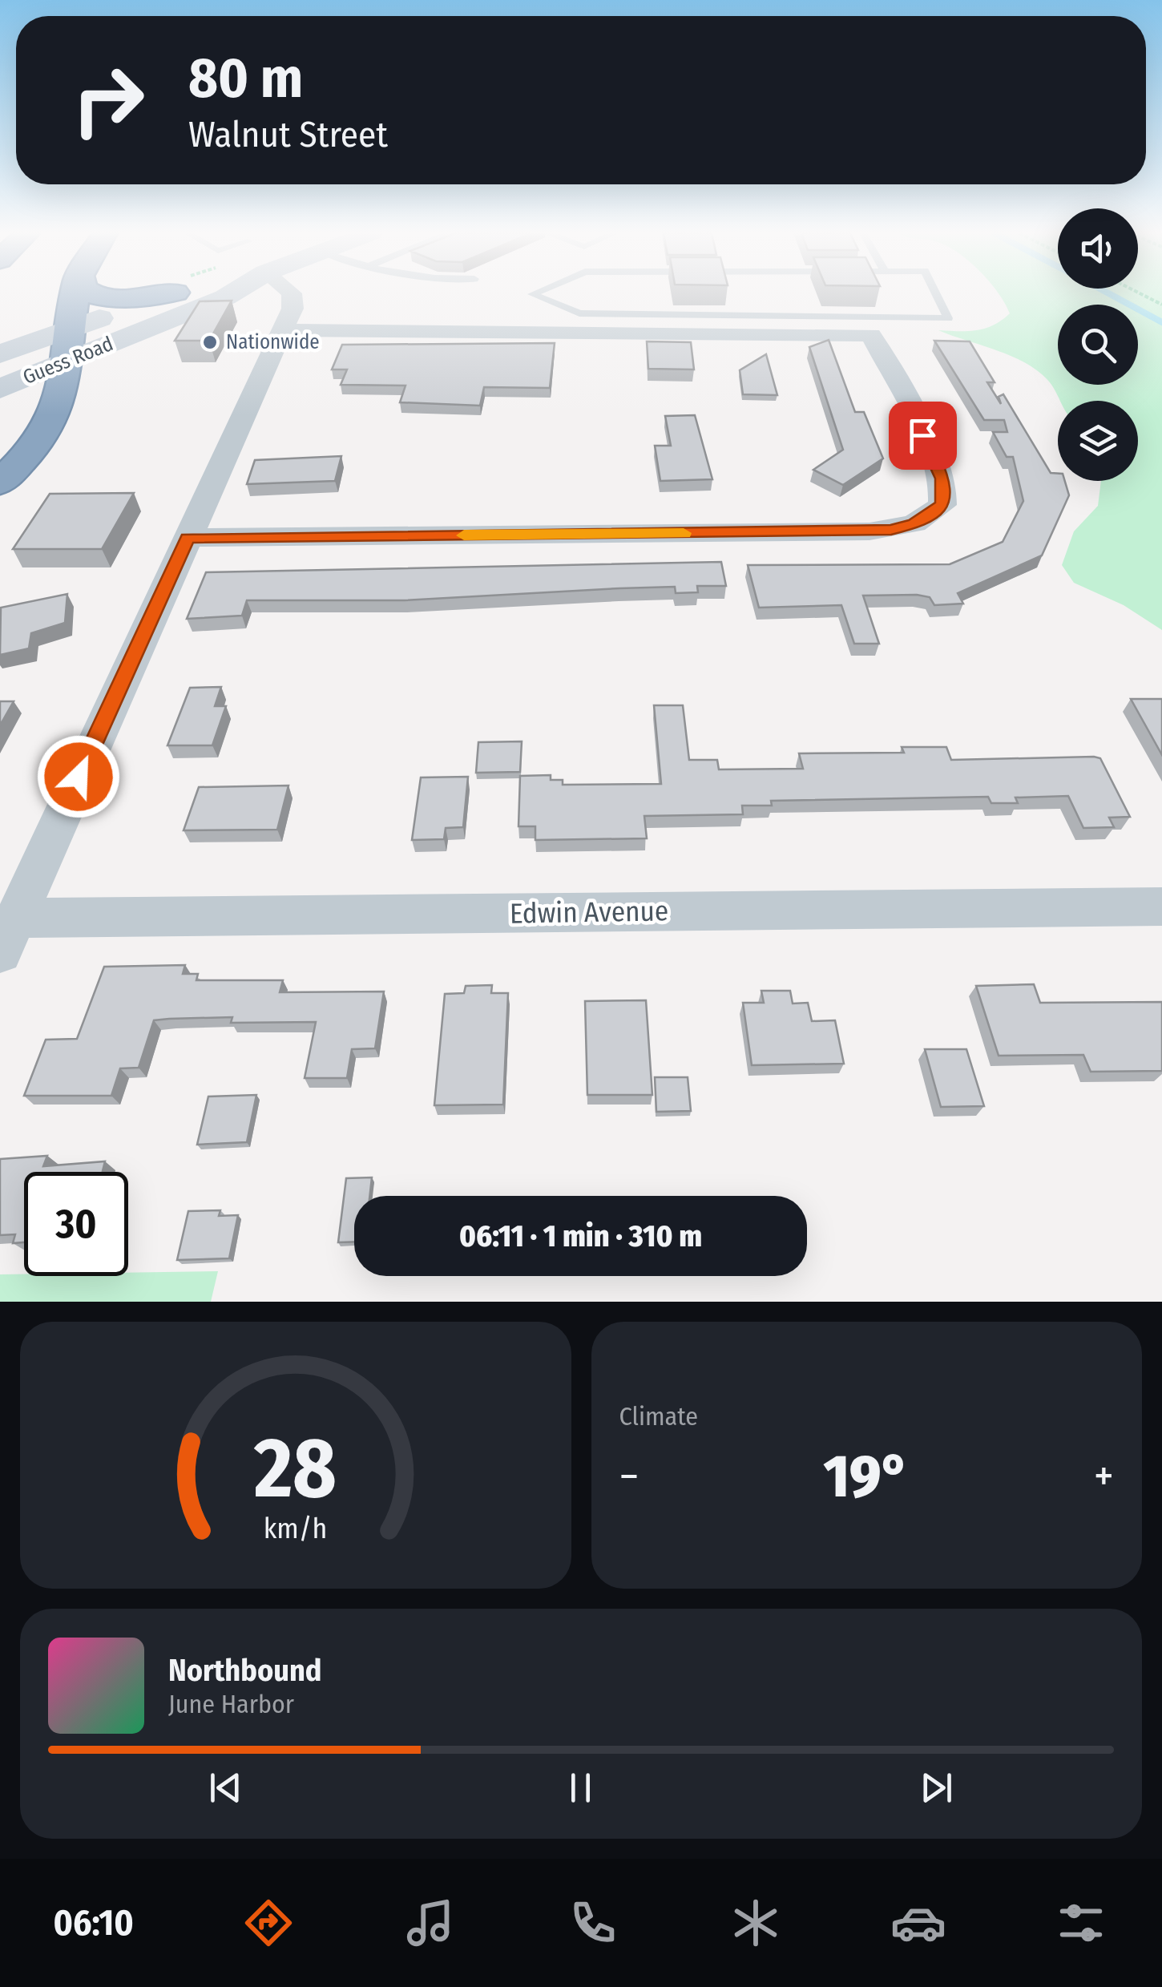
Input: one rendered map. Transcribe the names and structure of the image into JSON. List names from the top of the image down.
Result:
{
  "streets": {
    "main road": ["Guess Road"],
    "street": ["Edwin Avenue"]
  },
  "places": ["Nationwide"],
  "page": {
    "turn": ["80 m", "Walnut Street"],
    "limit": "30",
    "trip": "06:11 · 1 min · 310 m",
    "tile": "Climate",
    "heat": ["−", "19°", "+"],
    "song": ["Northbound", "June Harbor"],
    "tabs": "06:10",
    "gauge": ["28", "km/h"]
  }
}
